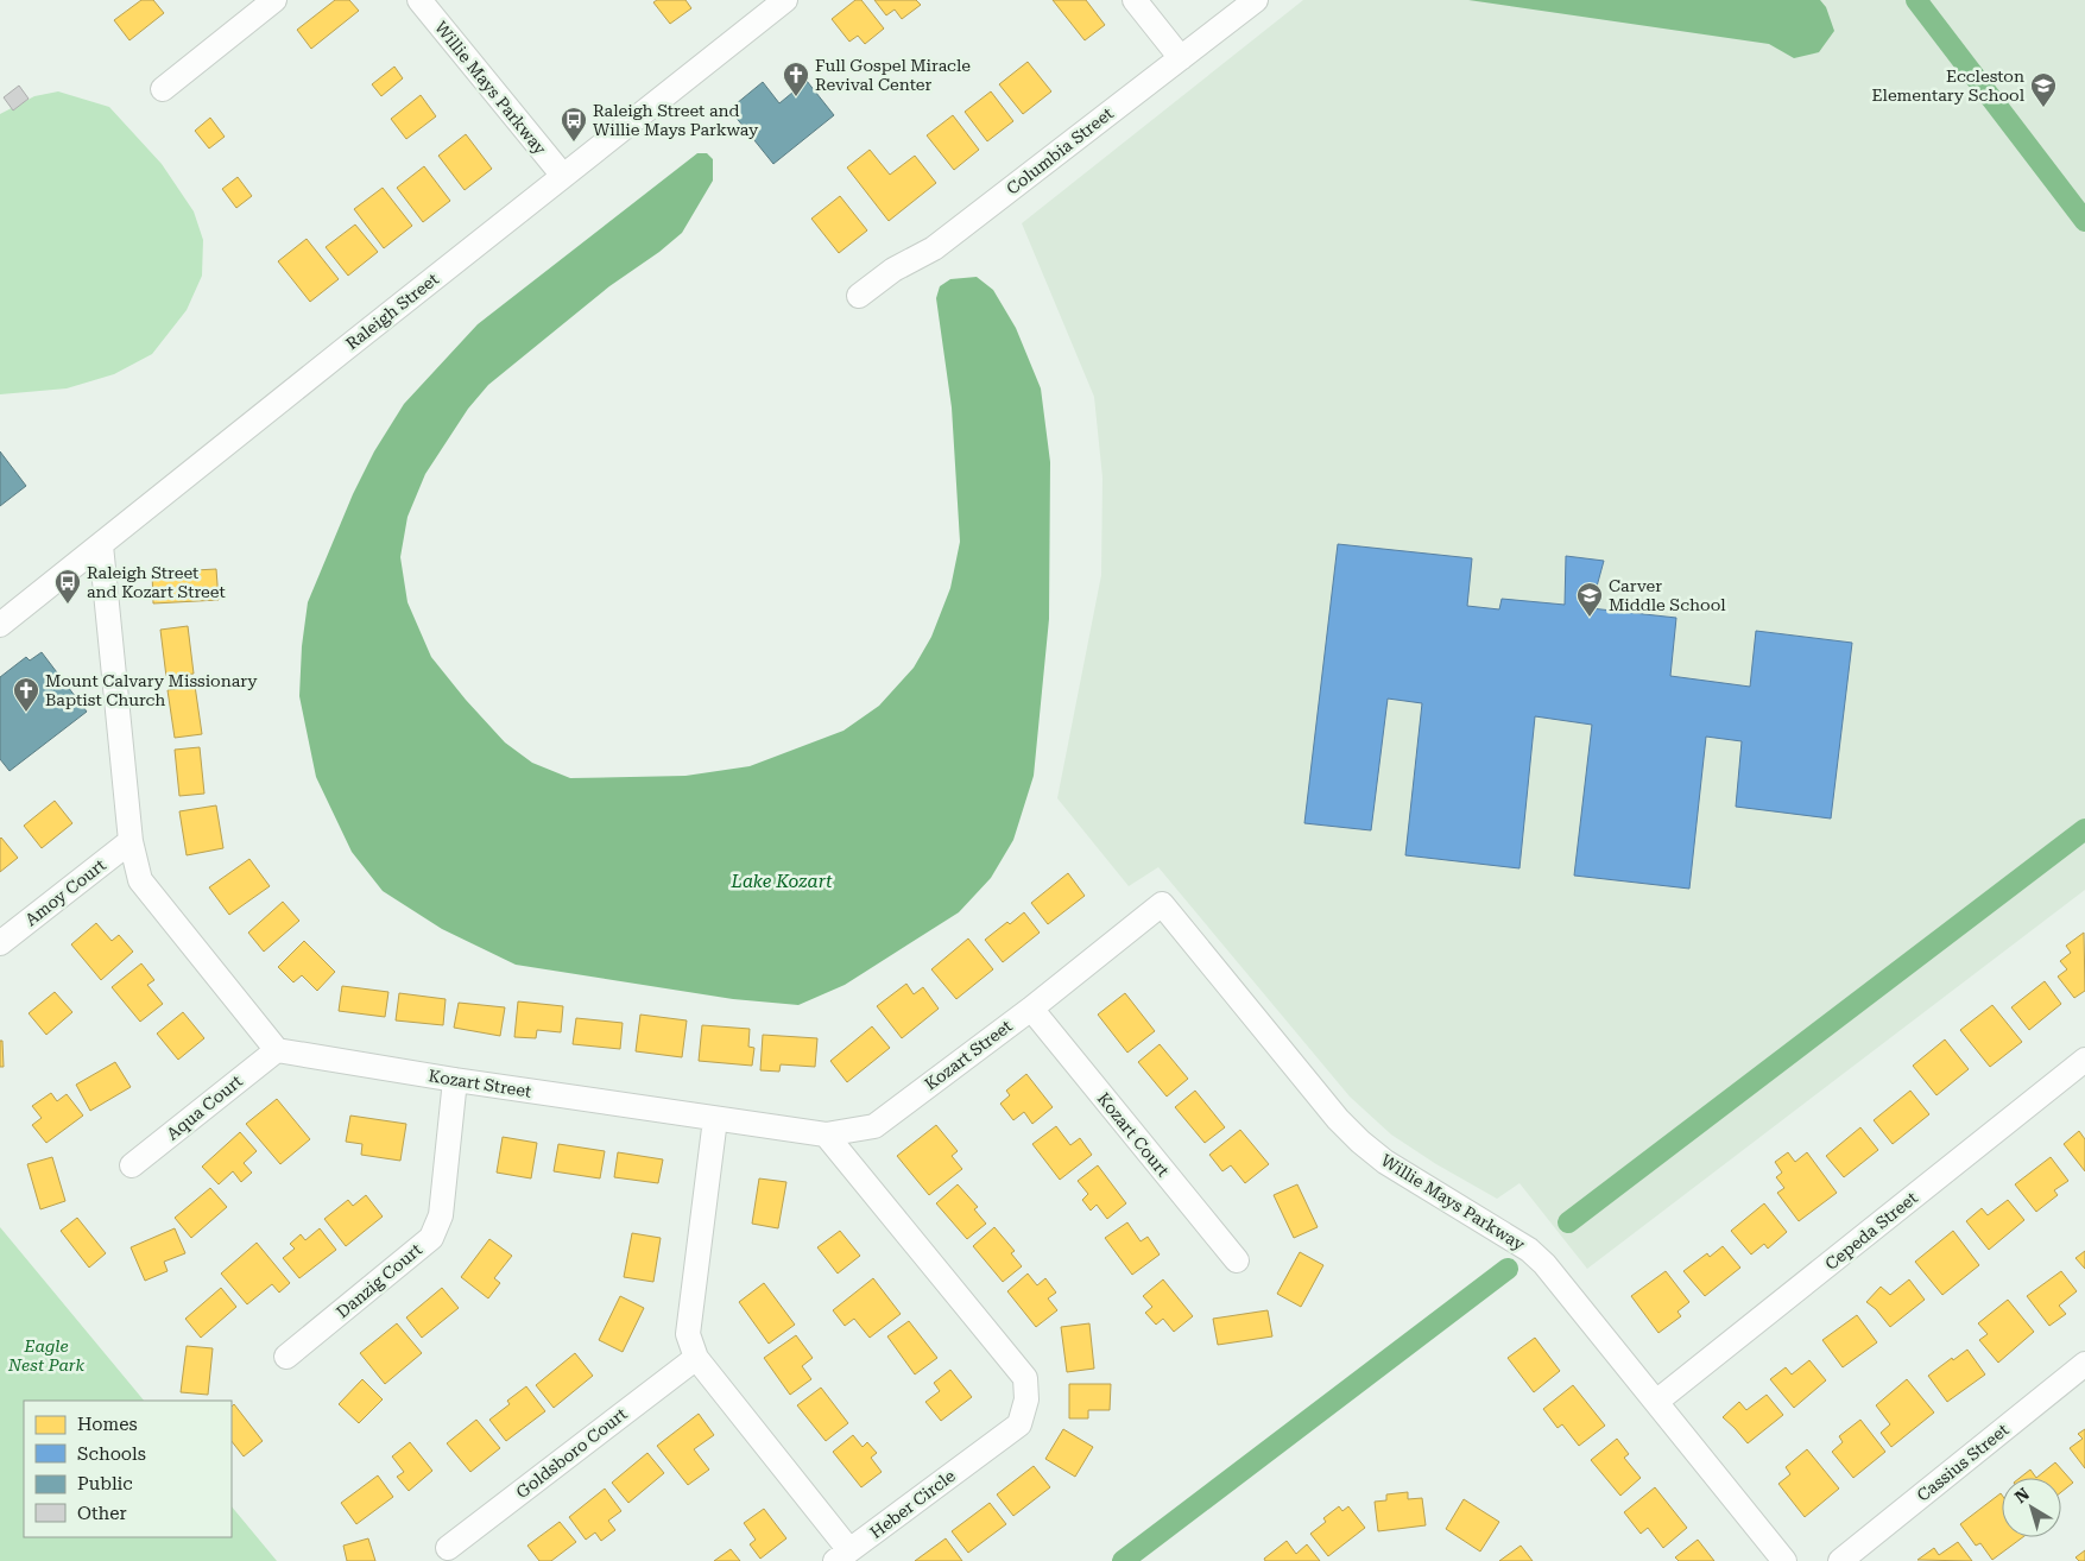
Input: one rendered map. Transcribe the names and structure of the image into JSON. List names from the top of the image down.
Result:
{
  "streets": {
    "street": [
      "Willie Mays Parkway",
      "Columbia Street",
      "Raleigh Street",
      "Amoy Court",
      "Kozart Street",
      "Aqua Court",
      "Kozart Court",
      "Cepeda Street",
      "Danzig Court",
      "Goldsboro Court",
      "Cassius Street",
      "Heber Circle"
    ]
  },
  "crossings": [
    ["Willie Mays Parkway", "Raleigh Street"],
    ["Willie Mays Parkway", "Kozart Street"],
    ["Willie Mays Parkway", "Cepeda Street"],
    ["Kozart Street", "Aqua Court"],
    ["Kozart Street", "Kozart Court"],
    ["Kozart Street", "Danzig Court"],
    ["Kozart Street", "Heber Circle"],
    ["Goldsboro Court", "Heber Circle"]
  ],
  "water": ["Lake Kozart"],
  "parks": ["Eagle Nest Park"],
  "places": {
    "church": ["Full Gospel Miracle Revival Center", "Mount Calvary Missionary Baptist Church"],
    "school or university": ["Eccleston Elementary School", "Carver Middle School"],
    "bus stop": ["Raleigh Street and Willie Mays Parkway", "Raleigh Street and Kozart Street"]
  },
  "legend": [
    "Homes",
    "Schools",
    "Public",
    "Other"
  ],
  "north": "top left"
}
